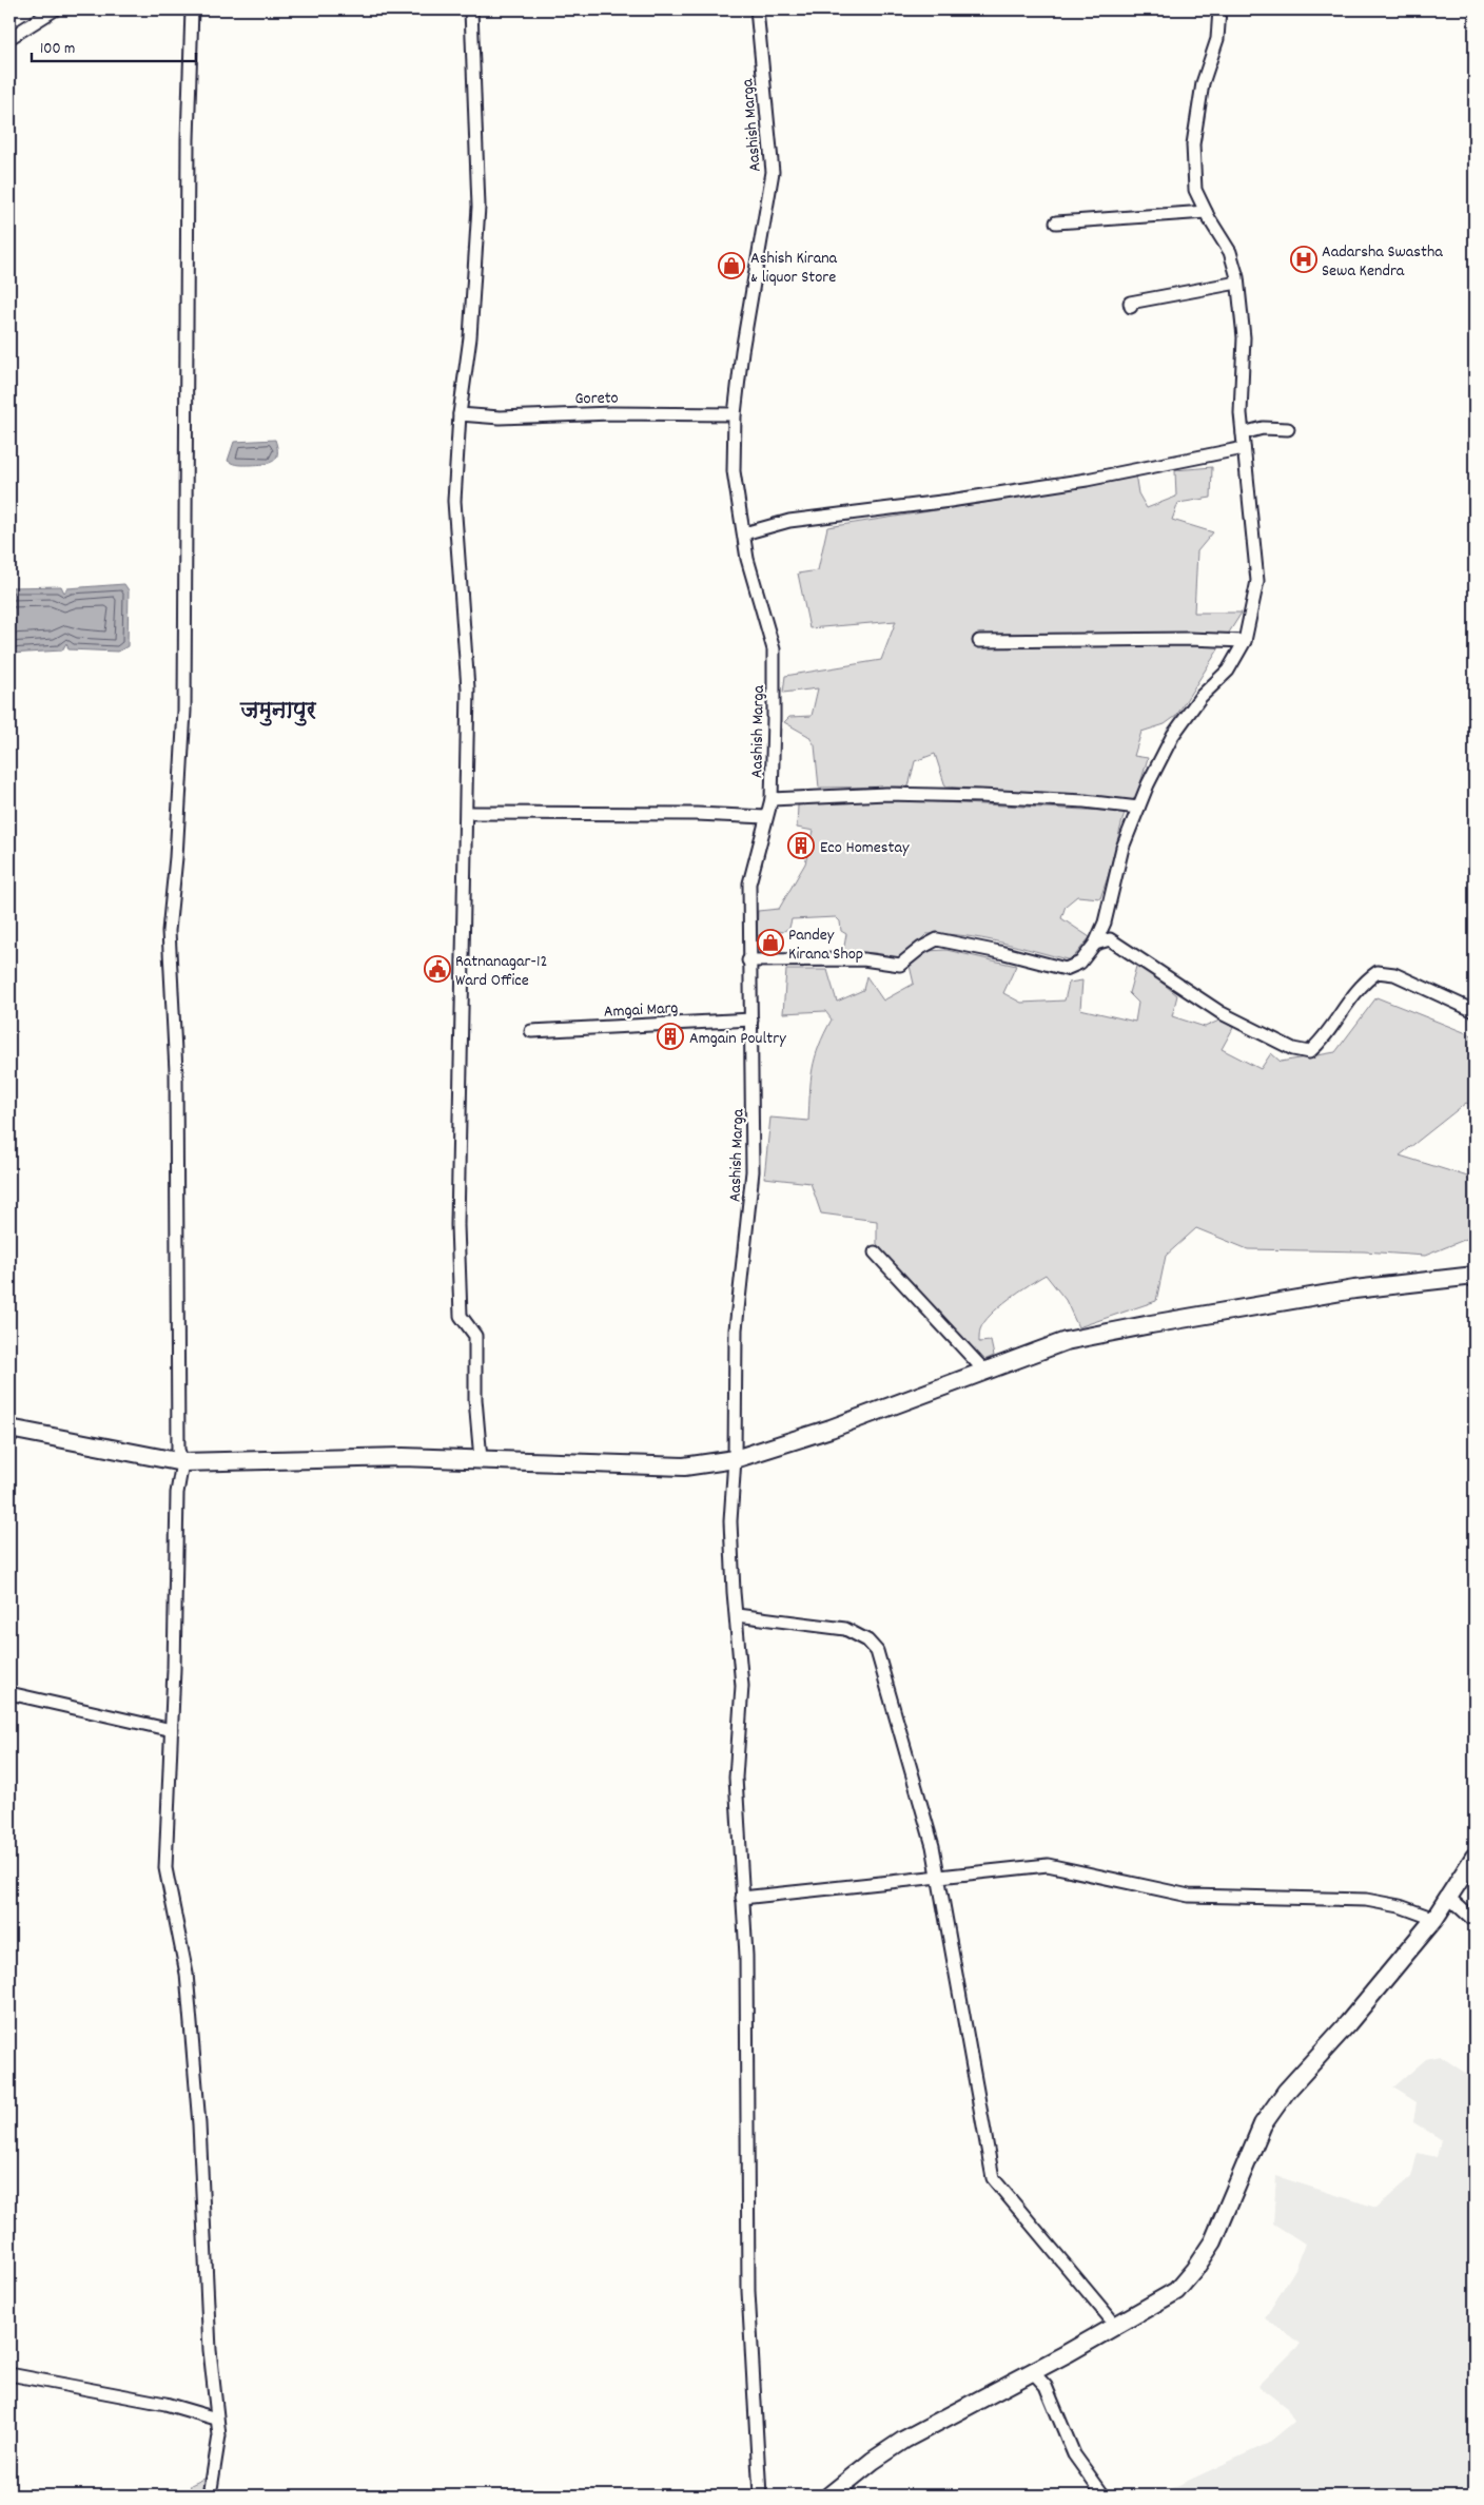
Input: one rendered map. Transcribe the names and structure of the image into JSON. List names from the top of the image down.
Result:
{
  "streets": {
    "street": ["Aashish Marga", "Goreto", "Amgai Marg"]
  },
  "crossings": [
    ["Aashish Marga", "Goreto"],
    ["Aashish Marga", "Amgai Marg"]
  ],
  "districts": ["जमुनापुर"],
  "places": {
    "hospital": ["Aadarsha Swastha Sewa Kendra"],
    "shop": ["Ashish Kirana & liquor Store", "Pandey Kirana Shop"],
    "building": ["Eco Homestay", "Amgain Poultry"],
    "public building": ["Ratnanagar-12 Ward Office"]
  },
  "scale_bar": "100 m"
}
